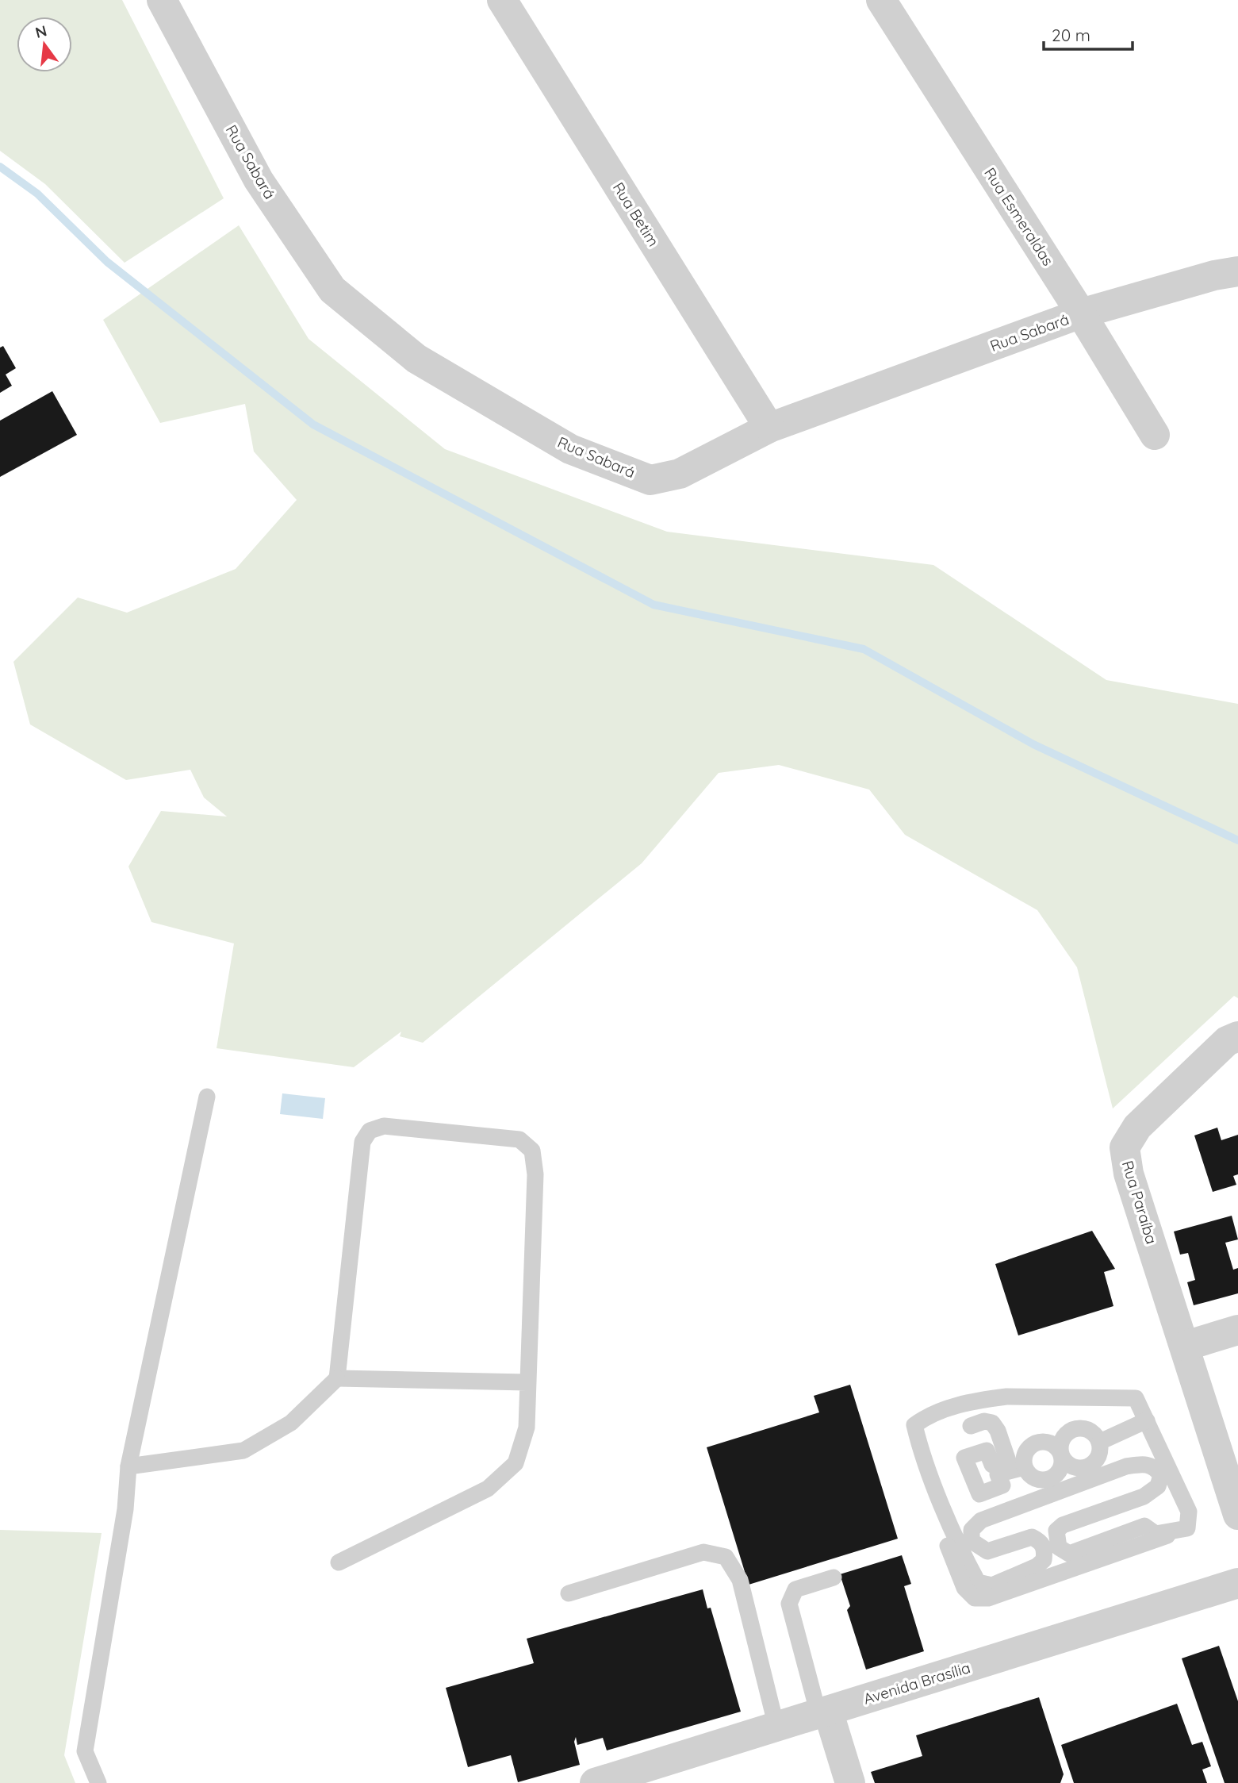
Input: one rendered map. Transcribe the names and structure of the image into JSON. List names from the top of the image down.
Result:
{
  "streets": {
    "street": [
      "Rua Sabará",
      "Rua Betim",
      "Rua Esmeraldas",
      "Rua Paraíba",
      "Avenida Brasília"
    ]
  },
  "crossings": [
    ["Rua Sabará", "Rua Betim"],
    ["Rua Sabará", "Rua Esmeraldas"]
  ],
  "scale_bar": "20 m",
  "north": "top"
}
